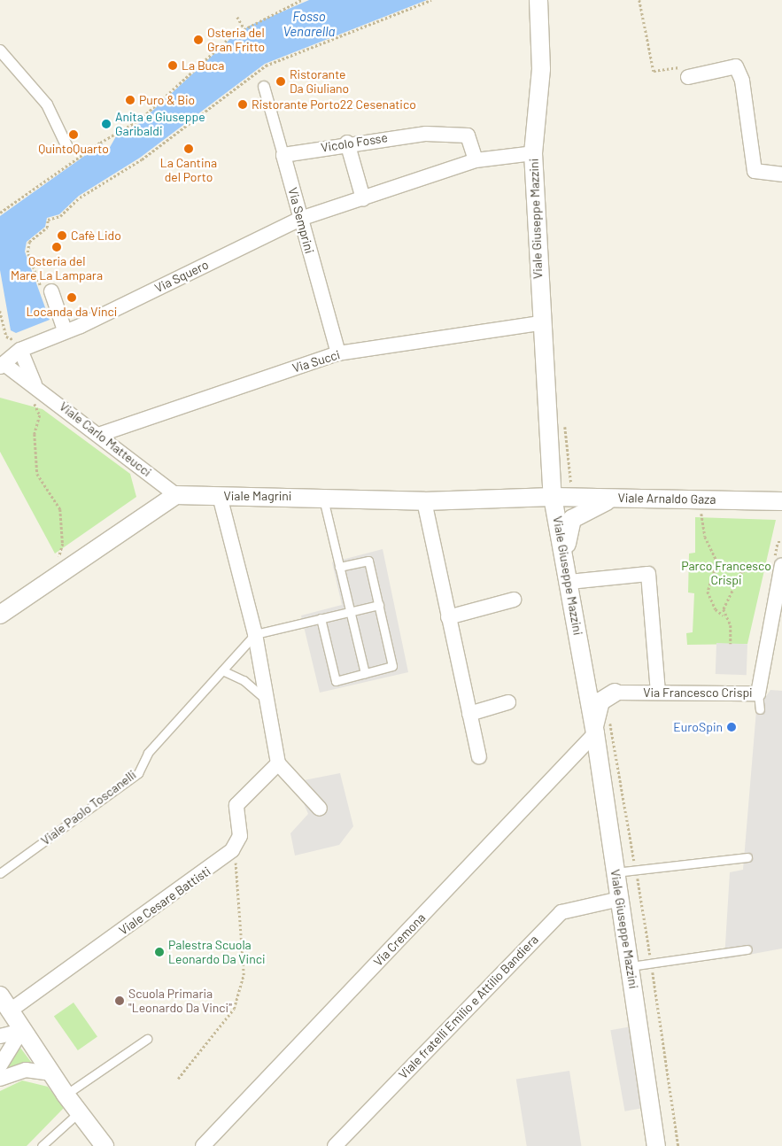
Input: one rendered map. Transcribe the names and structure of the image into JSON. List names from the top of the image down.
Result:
{
  "streets": {
    "street": [
      "Vicolo Fosse",
      "Viale Giuseppe Mazzini",
      "Via Semprini",
      "Via Squero",
      "Via Succi",
      "Viale Carlo Matteucci",
      "Viale Magrini",
      "Viale Arnaldo Gaza",
      "Via Francesco Crispi",
      "Viale Cesare Battisti",
      "Via Cremona",
      "Viale fratelli Emilio e Attilio Bandiera"
    ],
    "lane": ["Viale Paolo Toscanelli"]
  },
  "crossings": [
    ["Vicolo Fosse", "Via Semprini"],
    ["Vicolo Fosse", "Via Squero"],
    ["Viale Giuseppe Mazzini", "Via Squero"],
    ["Viale Giuseppe Mazzini", "Via Succi"],
    ["Viale Giuseppe Mazzini", "Viale Magrini"],
    ["Viale Giuseppe Mazzini", "Viale Arnaldo Gaza"],
    ["Viale Giuseppe Mazzini", "Via Cremona"],
    ["Viale Giuseppe Mazzini", "Viale fratelli Emilio e Attilio Bandiera"],
    ["Via Semprini", "Via Squero"],
    ["Via Semprini", "Via Succi"],
    ["Via Squero", "Viale Carlo Matteucci"],
    ["Via Succi", "Viale Carlo Matteucci"],
    ["Viale Carlo Matteucci", "Viale Magrini"],
    ["Viale Magrini", "Viale Arnaldo Gaza"]
  ],
  "water": ["Fosso Venarella"],
  "parks": ["Parco Francesco Crispi"],
  "places": [
    "Osteria del Gran Fritto",
    "La Buca",
    "Ristorante Da Giuliano",
    "Puro & Bio",
    "Ristorante Porto22 Cesenatico",
    "Anita e Giuseppe Garibaldi",
    "QuintoQuarto",
    "La Cantina del Porto",
    "Cafè Lido",
    "Osteria del Mare La Lampara",
    "Locanda da Vinci",
    "EuroSpin",
    "Palestra Scuola Leonardo Da Vinci",
    "Scuola Primaria \"Leonardo Da Vinci\""
  ]
}
